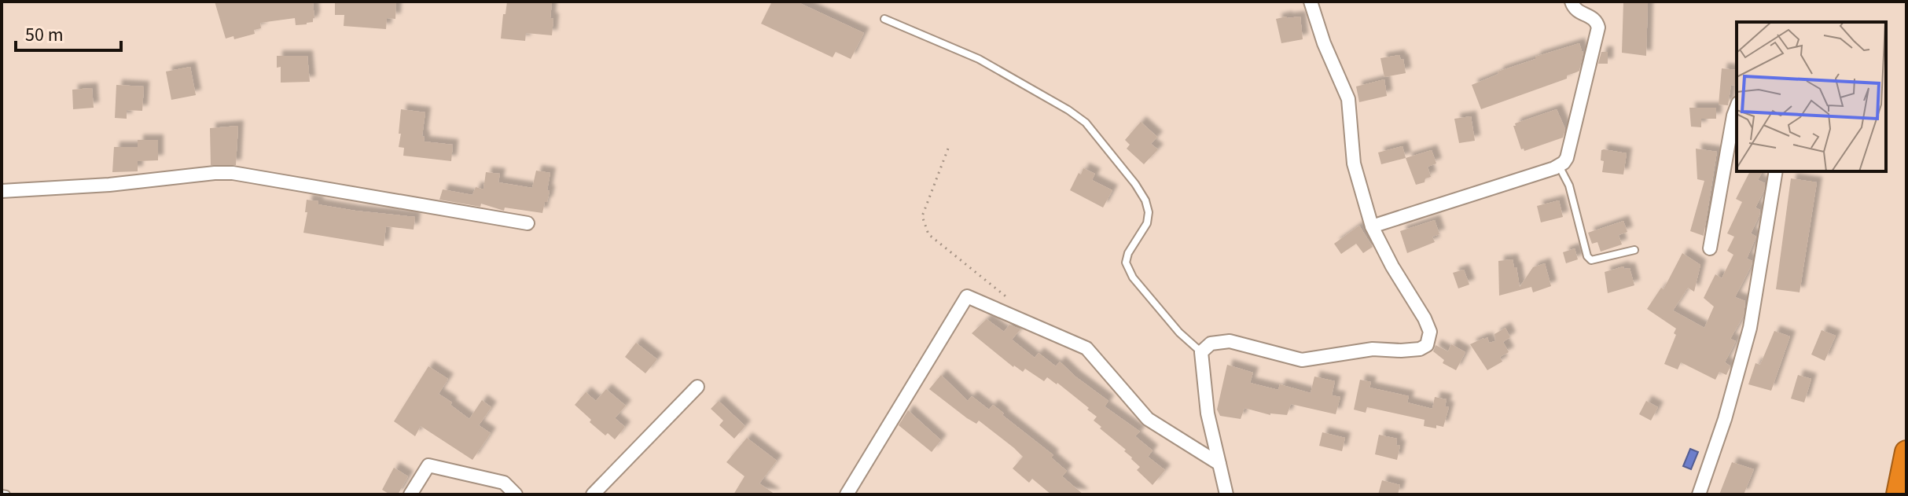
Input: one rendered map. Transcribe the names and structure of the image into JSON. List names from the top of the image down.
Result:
{
  "scale_bar": "50 m"
}
